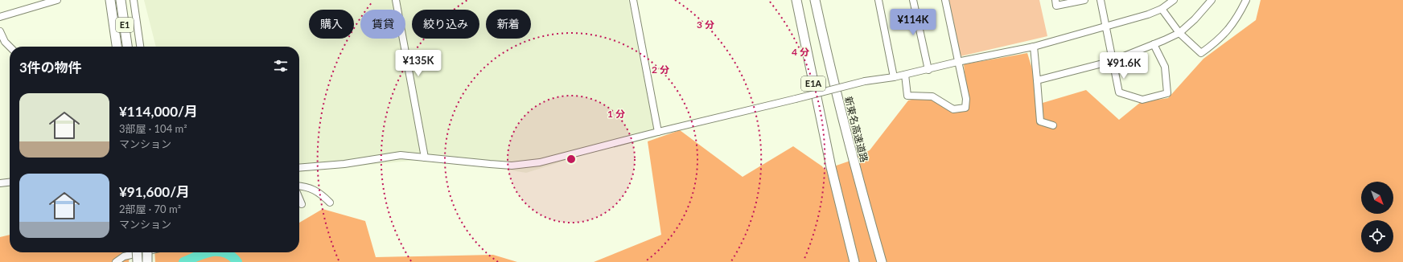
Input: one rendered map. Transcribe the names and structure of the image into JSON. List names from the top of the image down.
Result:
{
  "streets": {
    "highway": ["E1", "E1A", "新東名高速道路"]
  },
  "north": "bottom right",
  "page": {
    "price": ["¥114K", "¥135K", "¥91.6K"],
    "chip": [
      "購入",
      "賃貸",
      "絞り込み",
      "新着"
    ],
    "heading": "3件の物件",
    "list": [
      {
        "name": "¥114,000/月",
        "note": "3部屋 · 104 m² · マンション"
      },
      {
        "name": "¥91,600/月",
        "note": "2部屋 · 70 m² · マンション"
      }
    ]
  },
  "rings": [
    "3 分",
    "4 分",
    "2 分",
    "1 分"
  ]
}
